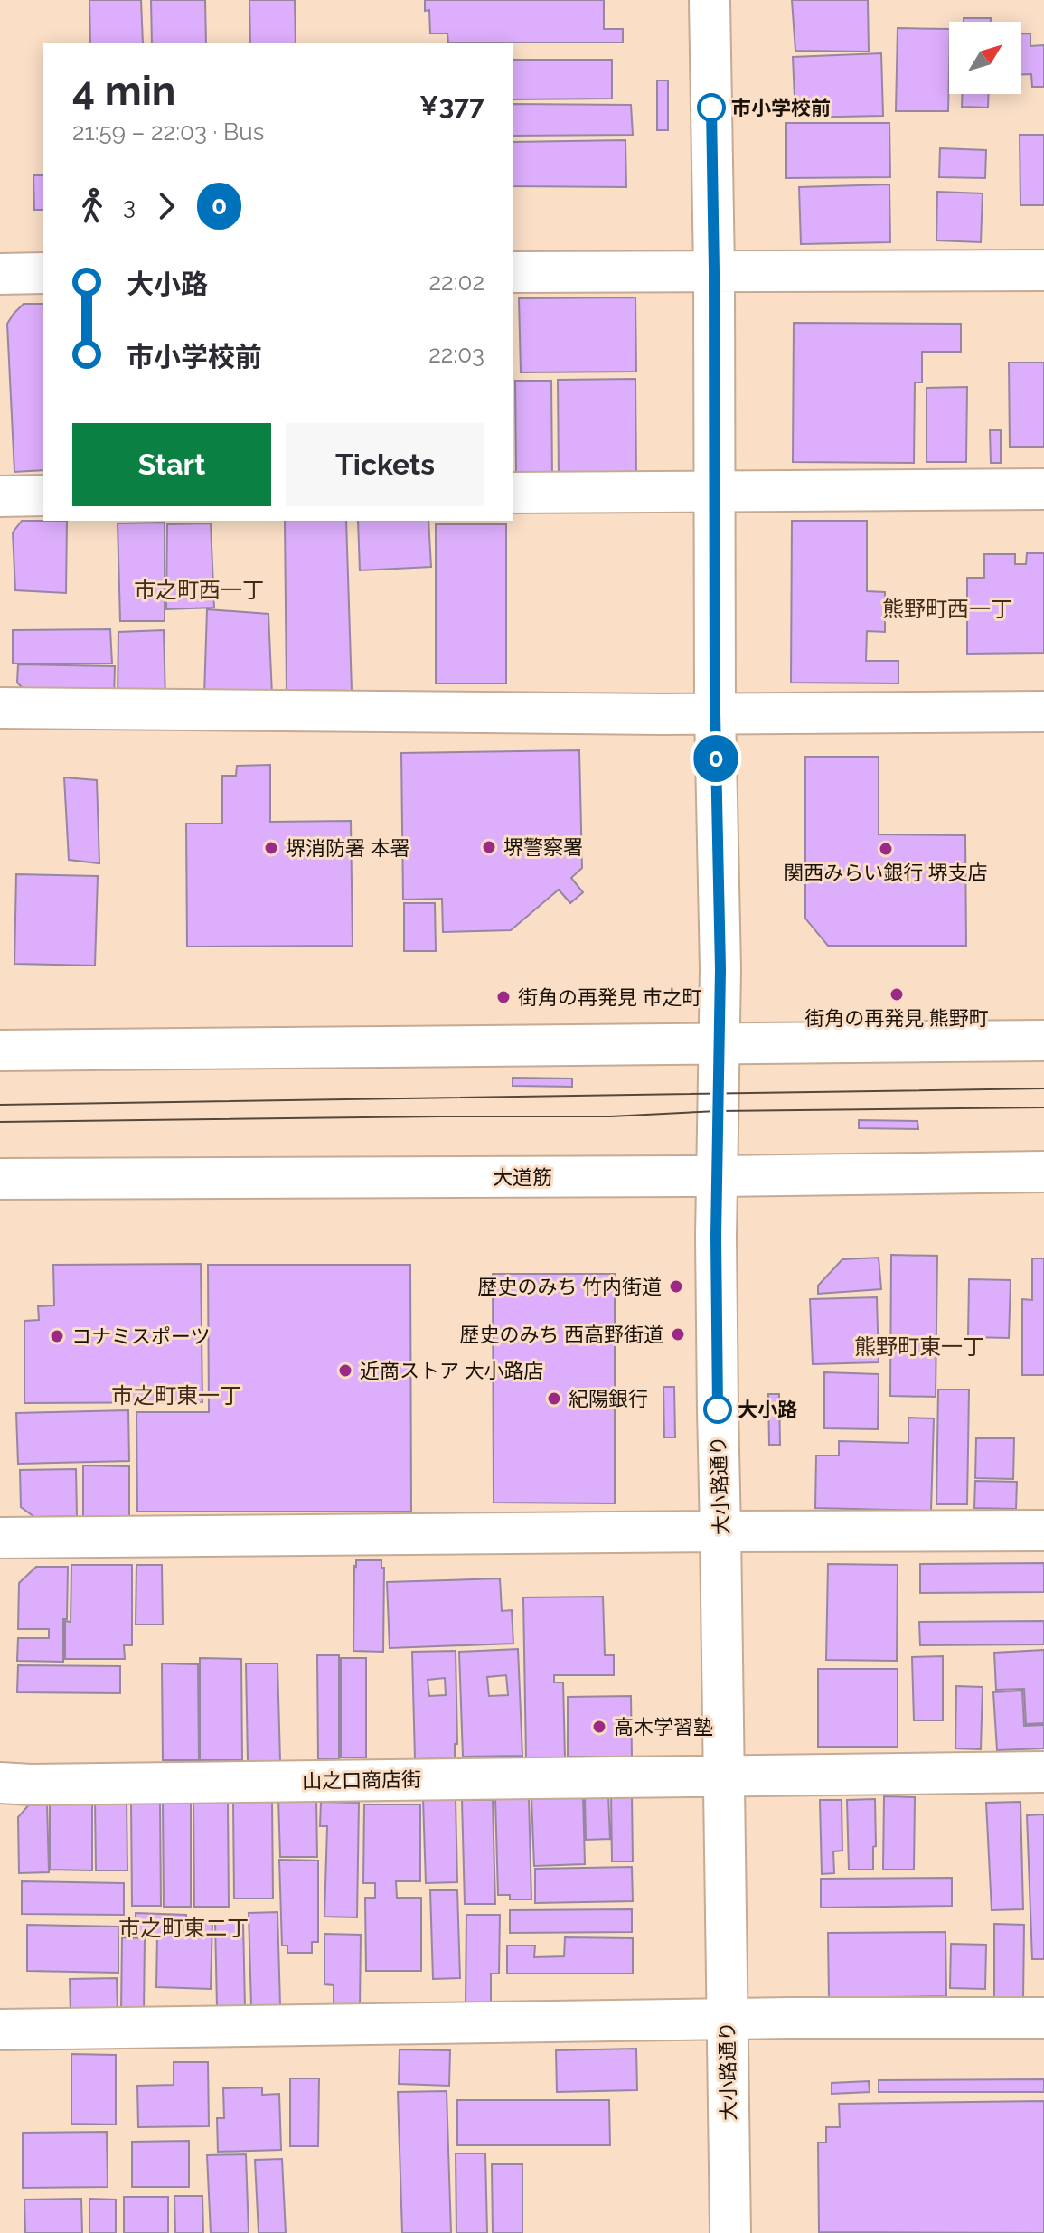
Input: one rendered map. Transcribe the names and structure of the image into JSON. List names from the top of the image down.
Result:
{
  "streets": {
    "street": ["大道筋", "大小路通り", "山之口商店街"]
  },
  "crossings": [
    ["大道筋", "大小路通り"],
    ["大小路通り", "山之口商店街"]
  ],
  "districts": [
    "市之町西一丁",
    "熊野町西一丁",
    "熊野町東一丁",
    "市之町東一丁",
    "市之町東二丁"
  ],
  "places": [
    "市小学校前",
    "堺警察署",
    "堺消防署 本署",
    "関西みらい銀行 堺支店",
    "街角の再発見 熊野町",
    "街角の再発見 市之町",
    "歴史のみち 竹内街道",
    "歴史のみち 西高野街道",
    "コナミスポーツ",
    "近商ストア 大小路店",
    "紀陽銀行",
    "大小路",
    "高木学習塾"
  ],
  "lines": ["bus line 0"],
  "north": "top right",
  "page": {
    "on_map": "0",
    "heading": ["4 min", "21:59 – 22:03 · Bus", "¥377"],
    "legs": ["3", "0"],
    "list": [
      {
        "name": "大小路",
        "value": "22:02"
      },
      {
        "name": "市小学校前",
        "value": "22:03"
      }
    ],
    "buttons": ["Start", "Tickets"]
  }
}
